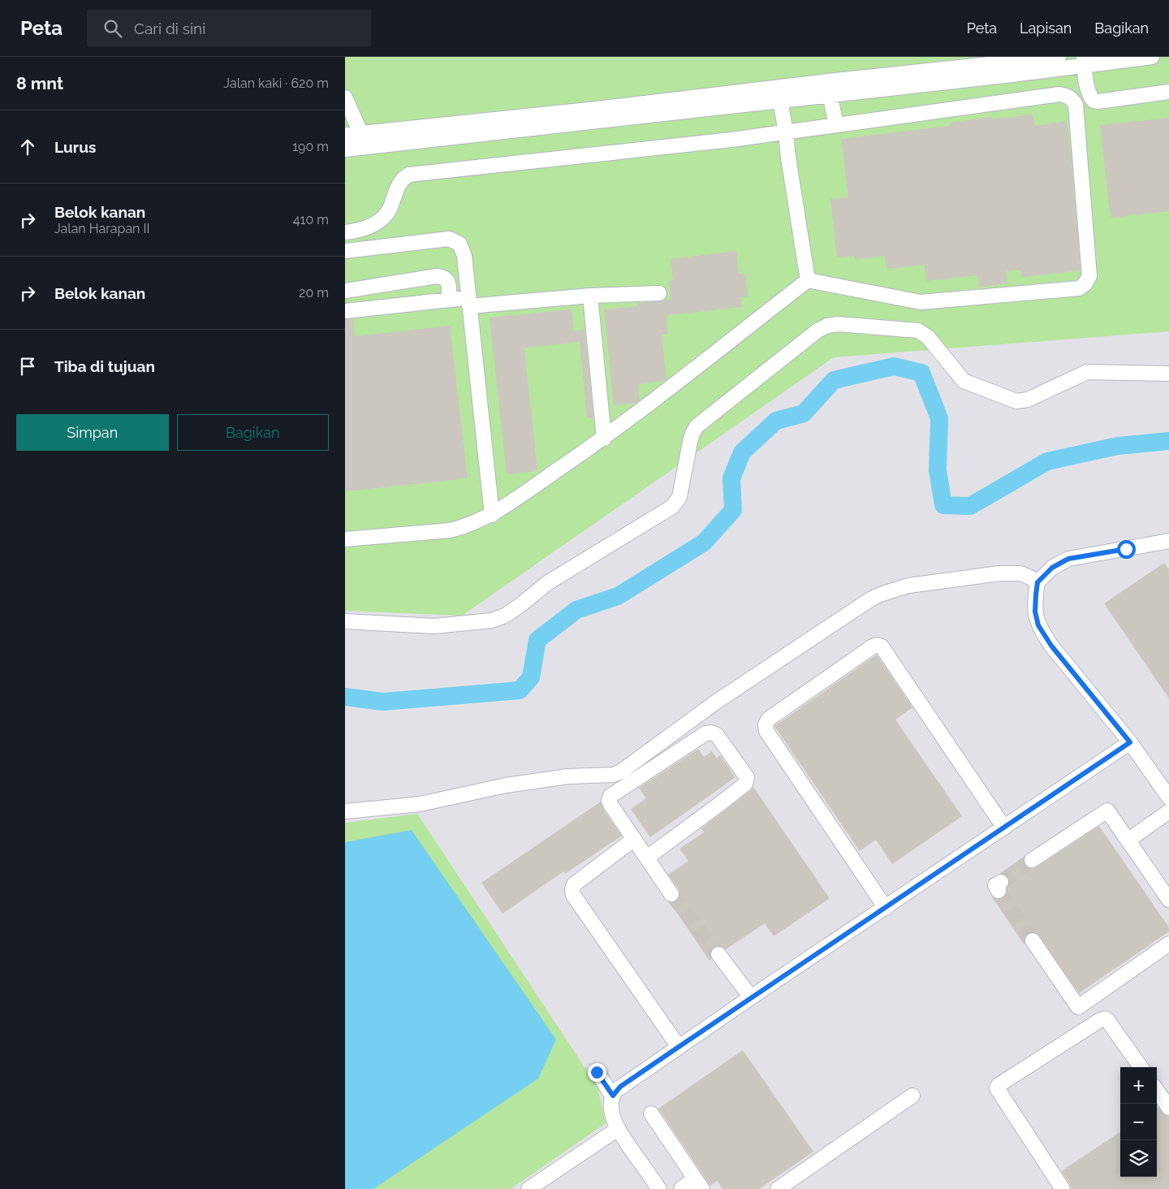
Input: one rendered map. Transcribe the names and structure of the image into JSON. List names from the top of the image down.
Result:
{
  "page": {
    "header": "Peta",
    "search": "Cari di sini",
    "nav": ["Peta", "Lapisan", "Bagikan"],
    "heading": ["8 mnt", "Jalan kaki · 620 m"],
    "list": [
      ["Lurus", "190 m"],
      ["Belok kanan", "Jalan Harapan II", "410 m"],
      ["Belok kanan", "20 m"],
      "Tiba di tujuan"
    ],
    "buttons": ["Simpan", "Bagikan"],
    "map_buttons": ["+", "−"]
  }
}
